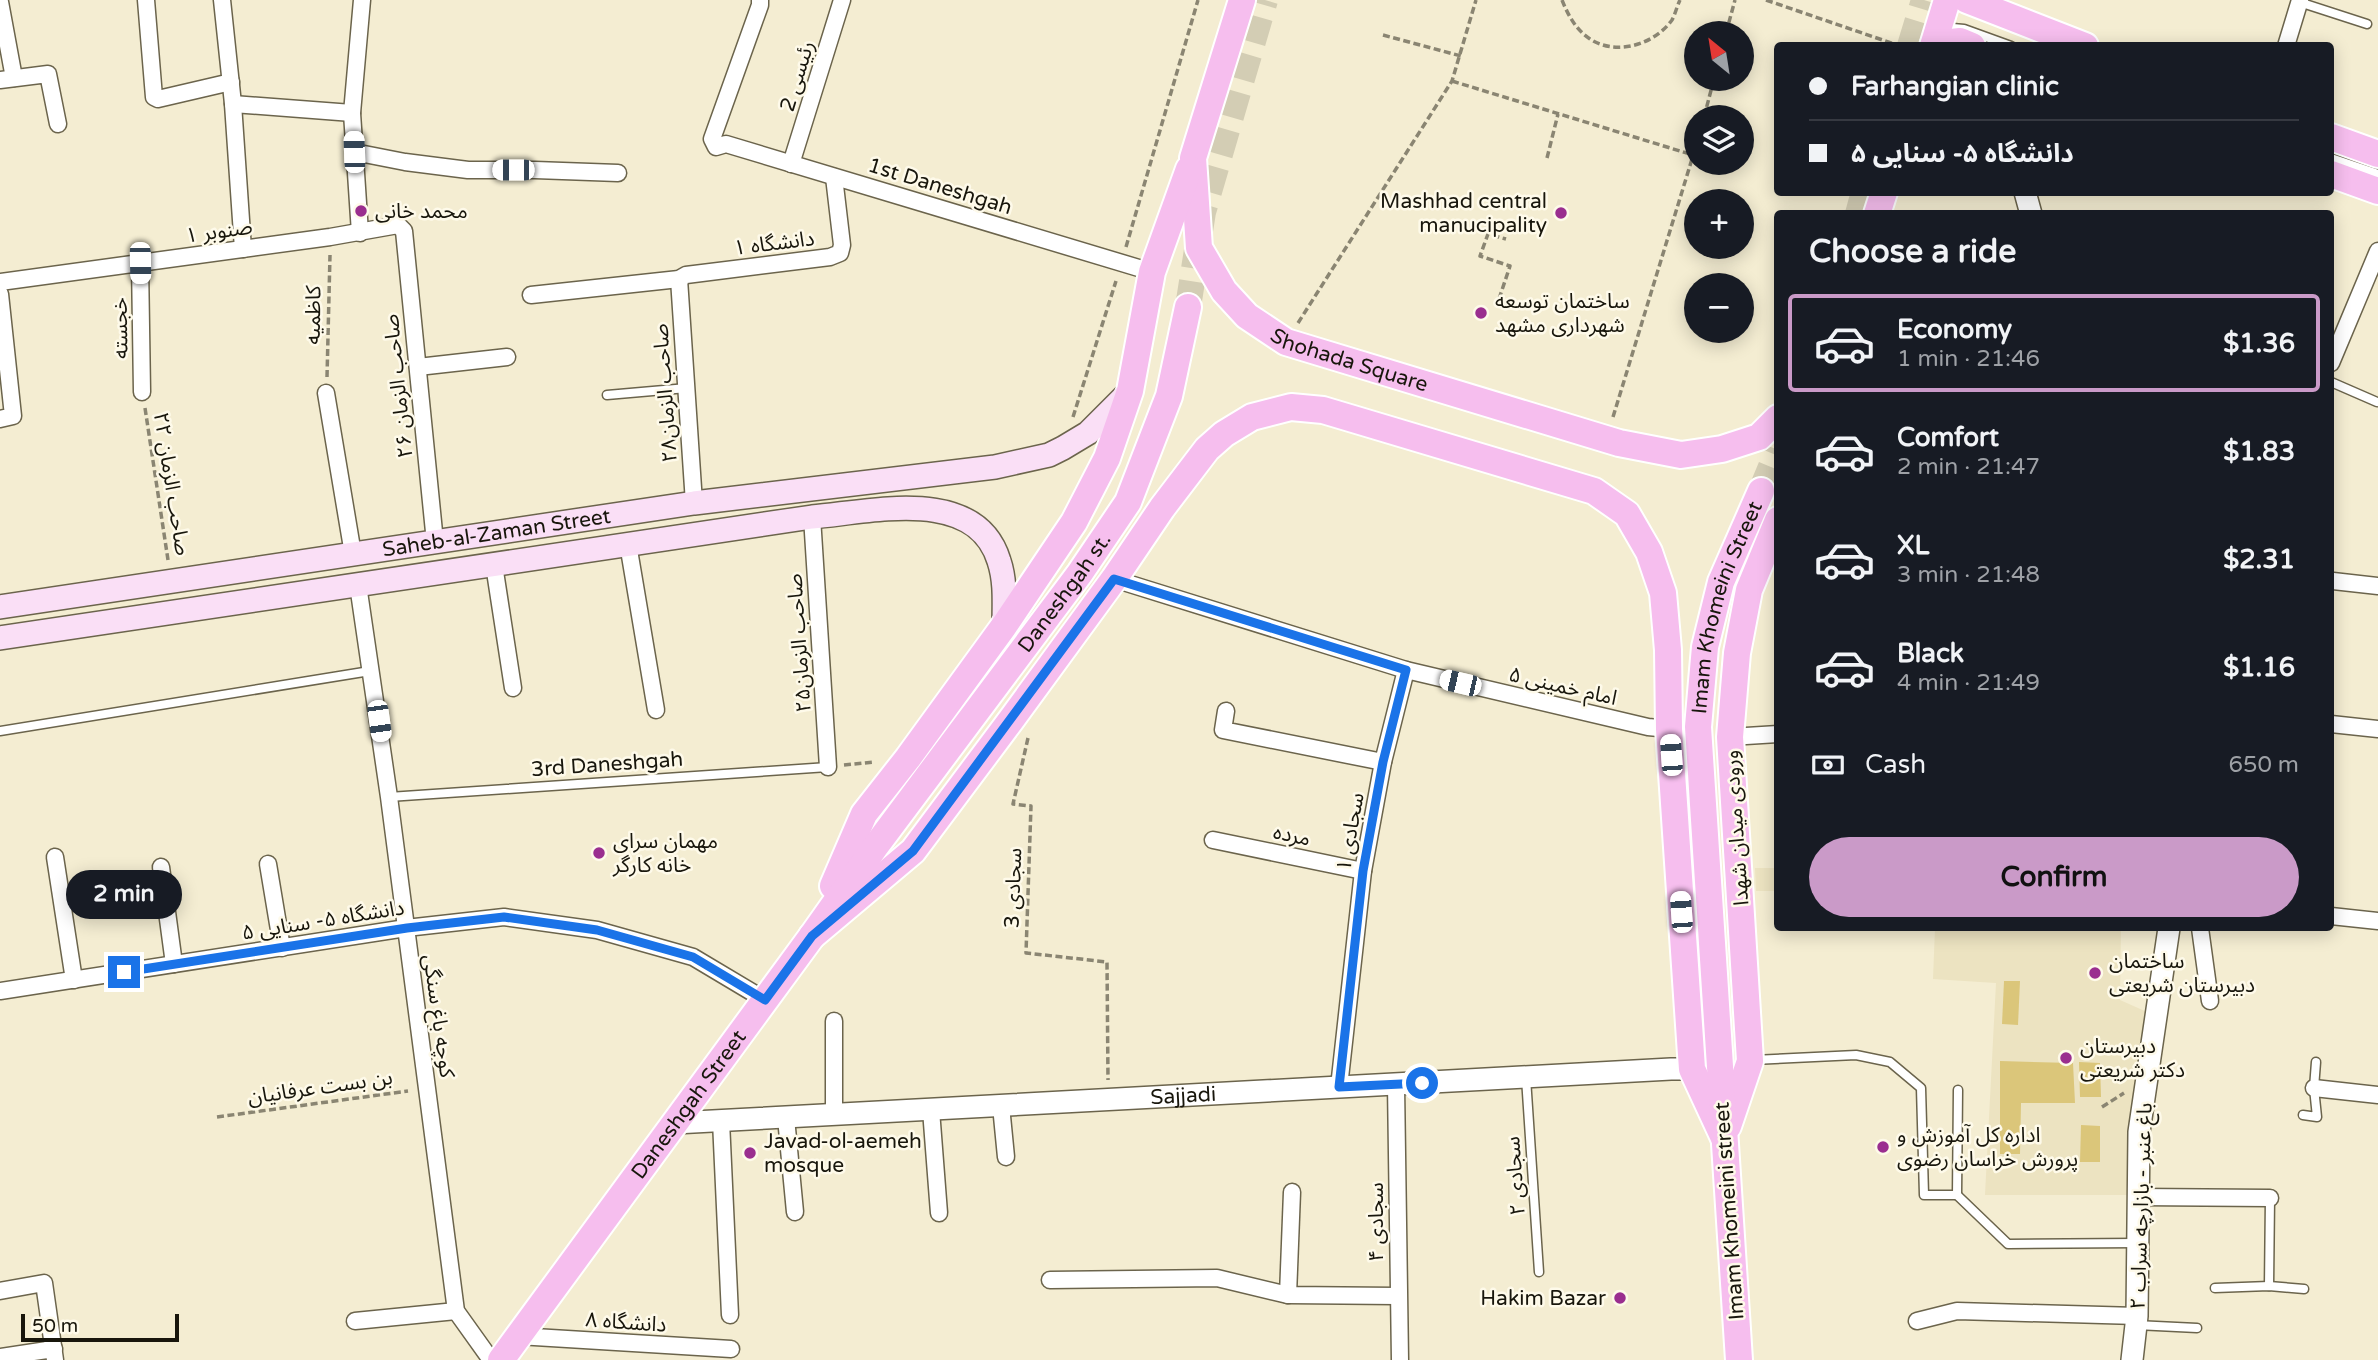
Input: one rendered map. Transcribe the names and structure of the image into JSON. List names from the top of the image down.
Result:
{
  "streets": {
    "main road": [
      "Shohada Square",
      "Saheb-al-Zaman Street",
      "Daneshgah st.",
      "Imam Khomeini Street",
      "ورودی میدان شهدا",
      "Daneshgah Street",
      "Imam Khomeini street"
    ],
    "street": [
      "رئیسی 2",
      "1st Daneshgah",
      "صنوبر ۱",
      "دانشگاه ۱",
      "خجسته",
      "صاحب الزمان ۲۶",
      "صاحب الزمان۲۸",
      "صاحب الزمان۲۵",
      "امام خمینی ۵",
      "سجادی ۱",
      "مرده",
      "دانشگاه ۵- سنایی ۵",
      "کوچه باغ سنگی",
      "Sajjadi",
      "باغ عنبر - بازارچه سراب ۲",
      "سجادی ۴",
      "دانشگاه ۸"
    ],
    "lane": ["3rd Daneshgah", "سجادی ۲"],
    "path": [
      "کاظمیه",
      "صاحب الزمان ۲۲",
      "سجادی 3",
      "بن بست عرفانیان"
    ]
  },
  "crossings": [
    ["رئیسی 2", "1st Daneshgah"],
    ["1st Daneshgah", "دانشگاه ۱"],
    ["صنوبر ۱", "کاظمیه"],
    ["صنوبر ۱", "خجسته"],
    ["صنوبر ۱", "صاحب الزمان ۲۶"],
    ["دانشگاه ۱", "صاحب الزمان۲۸"],
    ["خجسته", "صاحب الزمان ۲۲"],
    ["صاحب الزمان ۲۶", "Saheb-al-Zaman Street"],
    ["صاحب الزمان۲۸", "Saheb-al-Zaman Street"],
    ["صاحب الزمان ۲۲", "Saheb-al-Zaman Street"],
    ["Daneshgah st.", "Daneshgah Street"],
    ["Imam Khomeini Street", "Imam Khomeini street"],
    ["صاحب الزمان۲۵", "3rd Daneshgah"],
    ["امام خمینی ۵", "سجادی ۱"],
    ["3rd Daneshgah", "کوچه باغ سنگی"],
    ["ورودی میدان شهدا", "Imam Khomeini street"],
    ["سجادی ۱", "مرده"],
    ["سجادی ۱", "Sajjadi"],
    ["سجادی 3", "Sajjadi"],
    ["دانشگاه ۵- سنایی ۵", "کوچه باغ سنگی"],
    ["دانشگاه ۵- سنایی ۵", "Daneshgah Street"],
    ["کوچه باغ سنگی", "بن بست عرفانیان"],
    ["Sajjadi", "Daneshgah Street"],
    ["Sajjadi", "سجادی ۲"],
    ["Sajjadi", "سجادی ۴"],
    ["Daneshgah Street", "دانشگاه ۸"]
  ],
  "places": [
    "محمد خانی",
    "Mashhad central manucipality",
    "ساختمان توسعه شهرداری مشهد",
    "مهمان سرای خانه کارگر",
    "ساختمان دبیرستان شریعتی",
    "دبیرستان دکتر شریعتی",
    "اداره کل آموزش و پرورش خراسان رضوی",
    "Javad-ol-aemeh mosque",
    "Hakim Bazar"
  ],
  "scale_bar": "50 m",
  "north": "top left",
  "page": {
    "map_buttons": ["+", "−"],
    "banner": ["Farhangian clinic", "دانشگاه ۵- سنایی ۵"],
    "heading": "Choose a ride",
    "list": [
      {
        "name": "Economy",
        "note": "1 min · 21:46",
        "value": "$1.36"
      },
      {
        "name": "Comfort",
        "note": "2 min · 21:47",
        "value": "$1.83"
      },
      {
        "name": "XL",
        "note": "3 min · 21:48",
        "value": "$2.31"
      },
      {
        "name": "Black",
        "note": "4 min · 21:49",
        "value": "$1.16"
      }
    ],
    "pay": ["Cash", "650 m"],
    "buttons": "Confirm",
    "bubble": "2 min",
    "scale": "50 m"
  }
}
